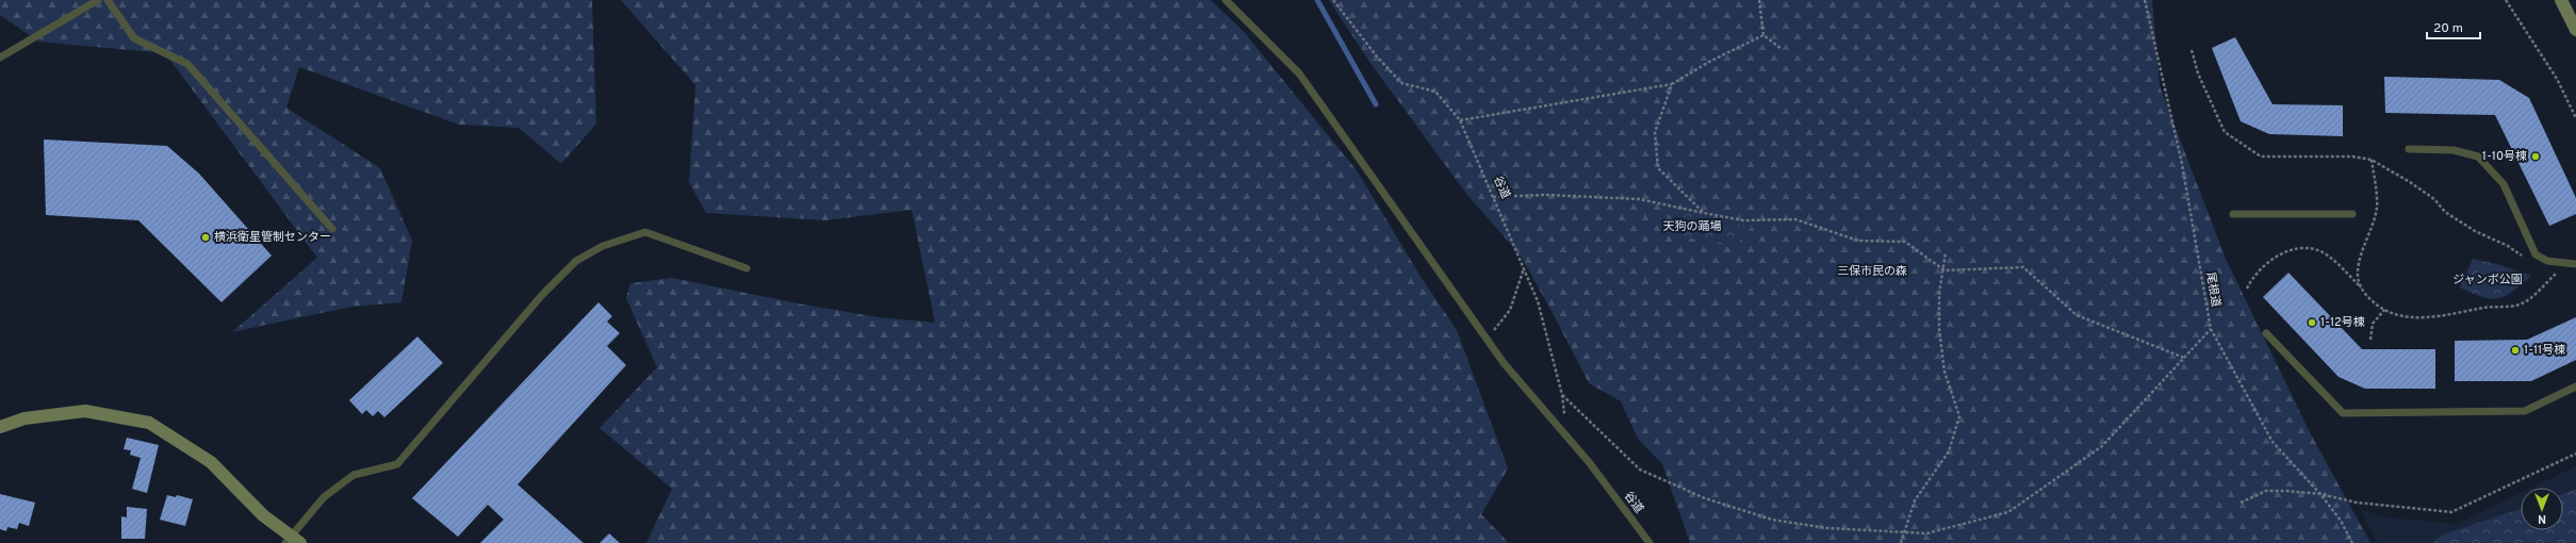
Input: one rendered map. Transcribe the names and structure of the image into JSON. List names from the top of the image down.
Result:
{
  "streets": {
    "lane": ["谷道"],
    "path": ["尾根道"]
  },
  "parks": ["天狗の踊場", "三保市民の森", "ジャンボ公園"],
  "places": [
    "1-10号棟",
    "横浜衛星管制センター",
    "1-12号棟",
    "1-11号棟"
  ],
  "scale_bar": "20 m",
  "north": "bottom"
}
